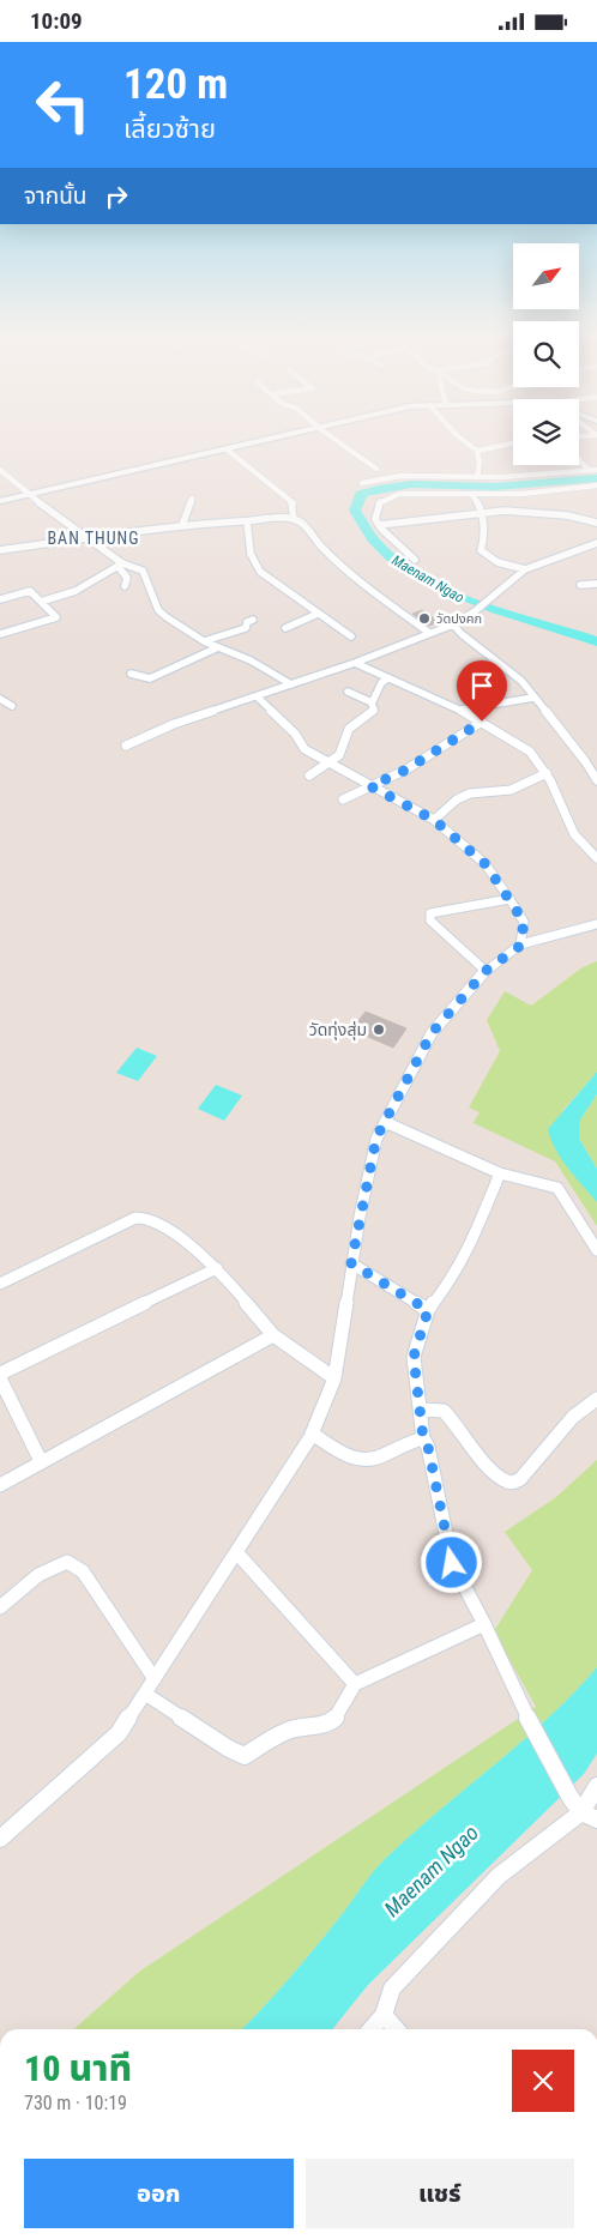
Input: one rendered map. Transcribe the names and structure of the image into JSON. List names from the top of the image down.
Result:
{
  "districts": ["BAN THUNG"],
  "water": ["Maenam Ngao"],
  "places": ["วัดปงคก", "วัดทุ่งสุ่ม"],
  "north": "top right",
  "page": {
    "status": "10:09",
    "turn": ["120 m", "เลี้ยวซ้าย"],
    "then": "จากนั้น",
    "heading": ["10 นาที", "730 m · 10:19"],
    "buttons": ["ออก", "แชร์"]
  }
}
